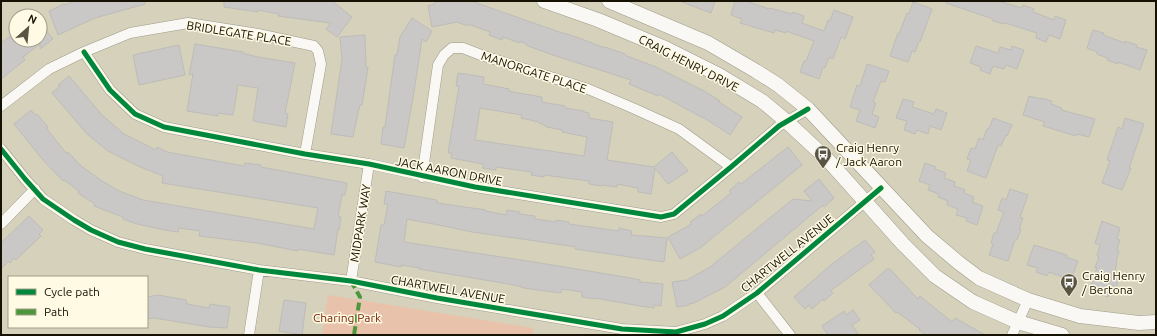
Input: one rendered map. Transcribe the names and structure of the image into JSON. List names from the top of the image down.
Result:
{
  "streets": {
    "street": [
      "BRIDLEGATE PLACE",
      "CRAIG HENRY DRIVE",
      "MANORGATE PLACE",
      "JACK AARON DRIVE",
      "MIDPARK WAY",
      "CHARTWELL AVENUE"
    ]
  },
  "crossings": [
    ["BRIDLEGATE PLACE", "JACK AARON DRIVE"],
    ["CRAIG HENRY DRIVE", "JACK AARON DRIVE"],
    ["CRAIG HENRY DRIVE", "CHARTWELL AVENUE"],
    ["MANORGATE PLACE", "JACK AARON DRIVE"],
    ["JACK AARON DRIVE", "MIDPARK WAY"],
    ["MIDPARK WAY", "CHARTWELL AVENUE"]
  ],
  "parks": ["Charing Park"],
  "places": {
    "bus stop": ["Craig Henry / Jack Aaron", "Craig Henry / Bertona"]
  },
  "legend": ["Cycle path", "Path"],
  "north": "top right"
}
